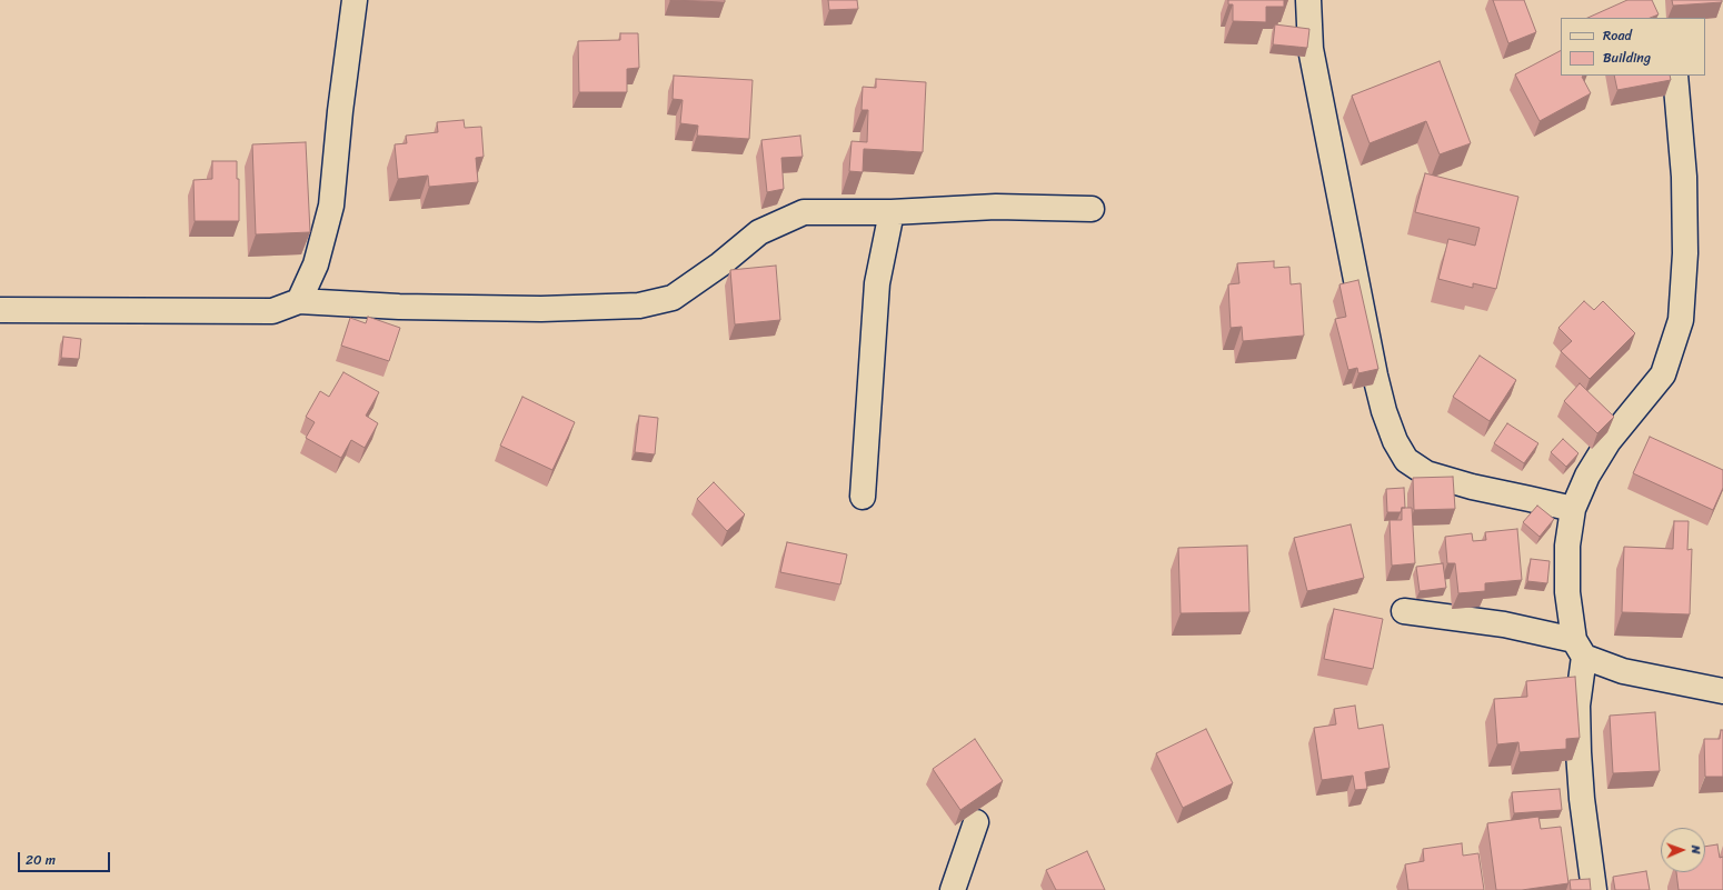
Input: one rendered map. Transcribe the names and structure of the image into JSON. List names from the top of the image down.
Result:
{
  "legend": ["Road", "Building"],
  "scale_bar": "20 m",
  "north": "right"
}
